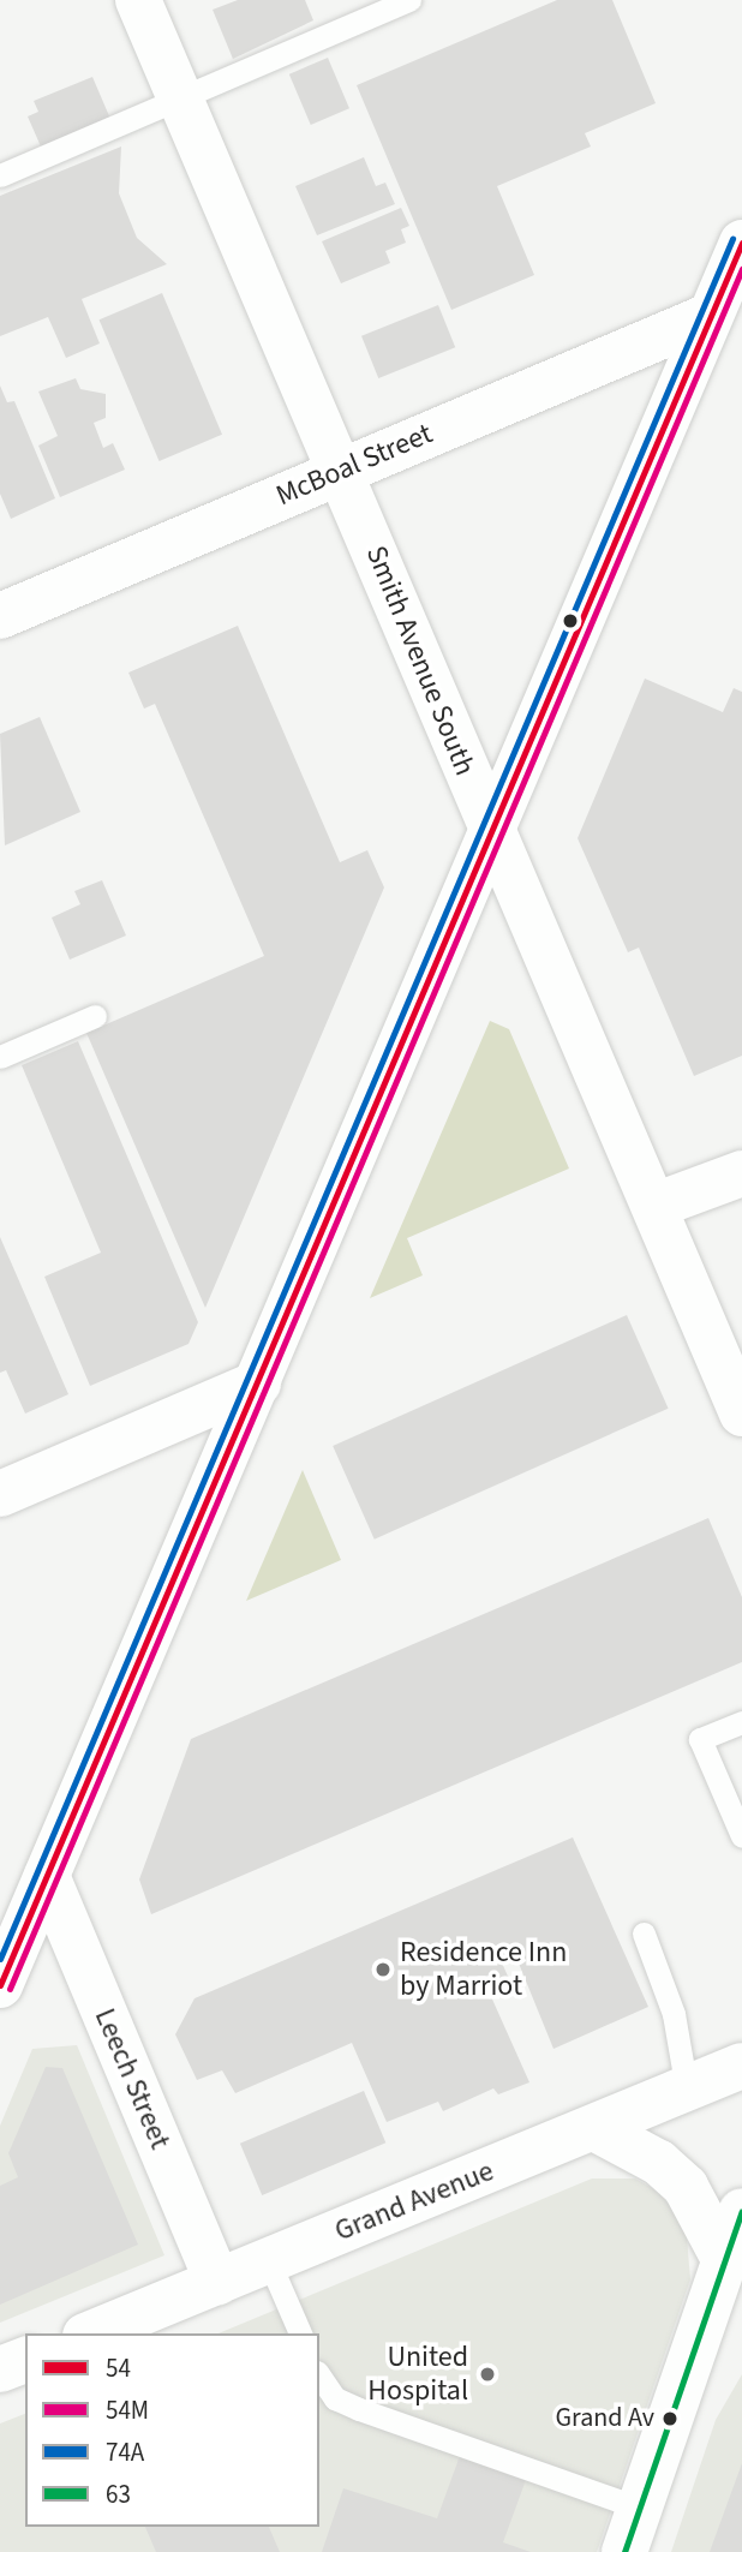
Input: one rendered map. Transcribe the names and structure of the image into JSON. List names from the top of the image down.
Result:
{
  "streets": {
    "main road": [
      "McBoal Street",
      "Smith Avenue South",
      "Leech Street",
      "Grand Avenue"
    ]
  },
  "crossings": [
    ["McBoal Street", "Smith Avenue South"],
    ["Leech Street", "Grand Avenue"]
  ],
  "places": ["Residence Inn by Marriot", "United Hospital", "Grand Av"],
  "lines": [
    "transit line 74A",
    "transit line 54",
    "transit line 54M",
    "transit line 63"
  ],
  "legend": [
    "54",
    "54M",
    "74A",
    "63"
  ]
}
